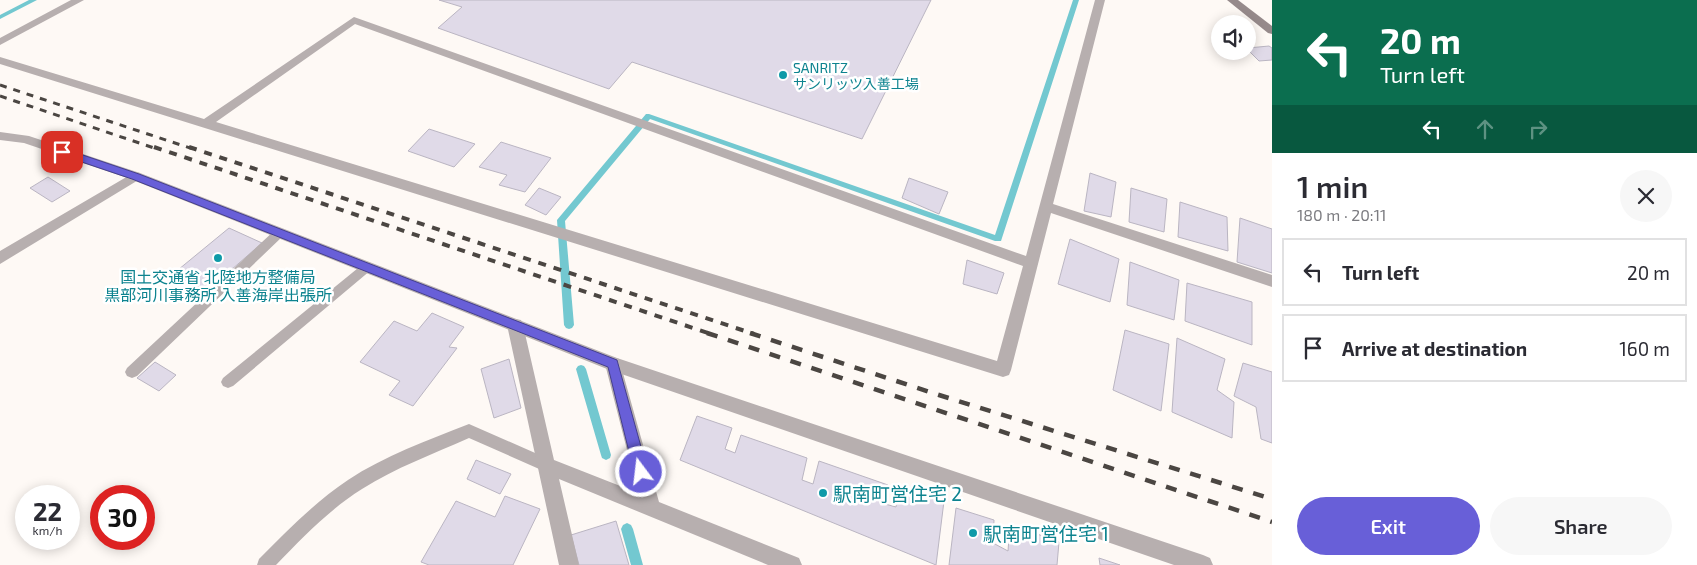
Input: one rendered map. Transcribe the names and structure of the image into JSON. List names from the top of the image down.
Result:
{
  "places": [
    "SANRITZ サンリッツ入善工場",
    "国土交通省 北陸地方整備局 黒部河川事務所 入善海岸出張所",
    "駅南町営住宅 2",
    "駅南町営住宅 1"
  ],
  "page": {
    "turn": ["20 m", "Turn left"],
    "heading": ["1 min", "180 m · 20:11"],
    "list": [
      {
        "name": "Turn left",
        "value": "20 m"
      },
      {
        "name": "Arrive at destination",
        "value": "160 m"
      }
    ],
    "speed": "22 km/h",
    "limit": "30",
    "buttons": ["Exit", "Share"]
  }
}
